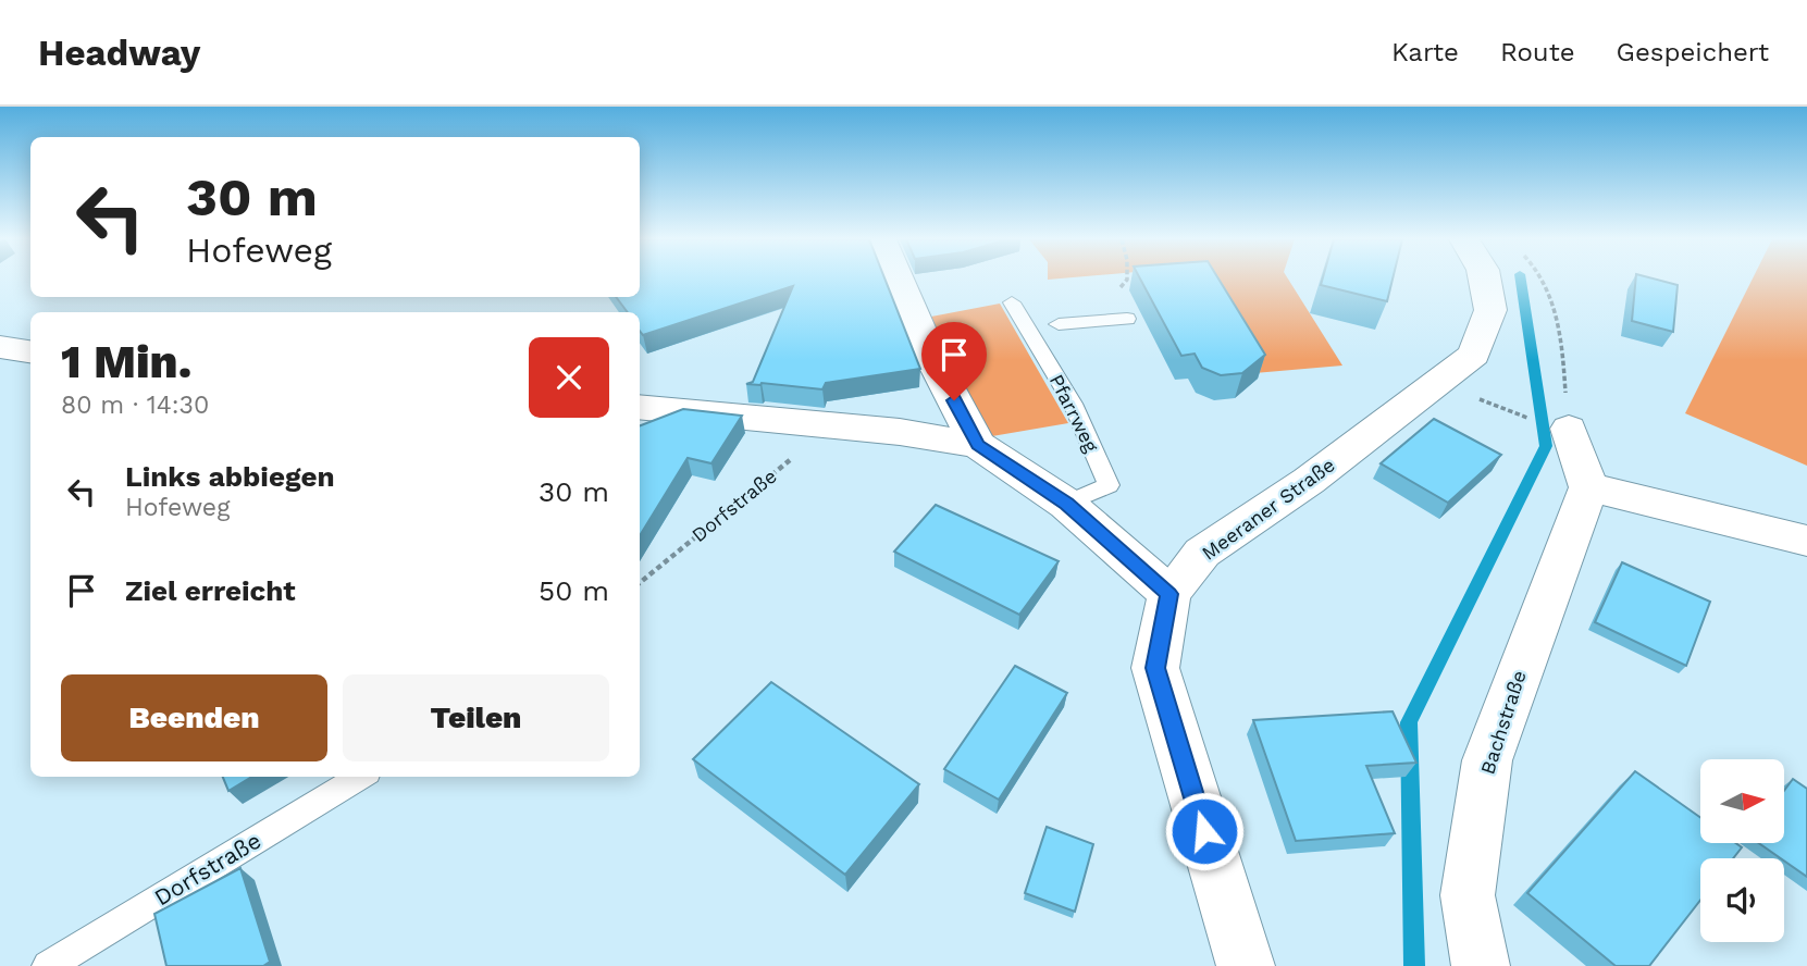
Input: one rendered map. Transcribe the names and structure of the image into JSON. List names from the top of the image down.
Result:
{
  "streets": {
    "street": ["Meeraner Straße", "Bachstraße"],
    "lane": ["Pfarrweg", "Dorfstraße"]
  },
  "north": "right",
  "page": {
    "header": "Headway",
    "nav": ["Karte", "Route", "Gespeichert"],
    "turn": ["30 m", "Hofeweg"],
    "heading": ["1 Min.", "80 m · 14:30"],
    "list": [
      {
        "name": "Links abbiegen",
        "note": "Hofeweg",
        "value": "30 m"
      },
      {
        "name": "Ziel erreicht",
        "value": "50 m"
      }
    ],
    "buttons": ["Beenden", "Teilen"]
  }
}
